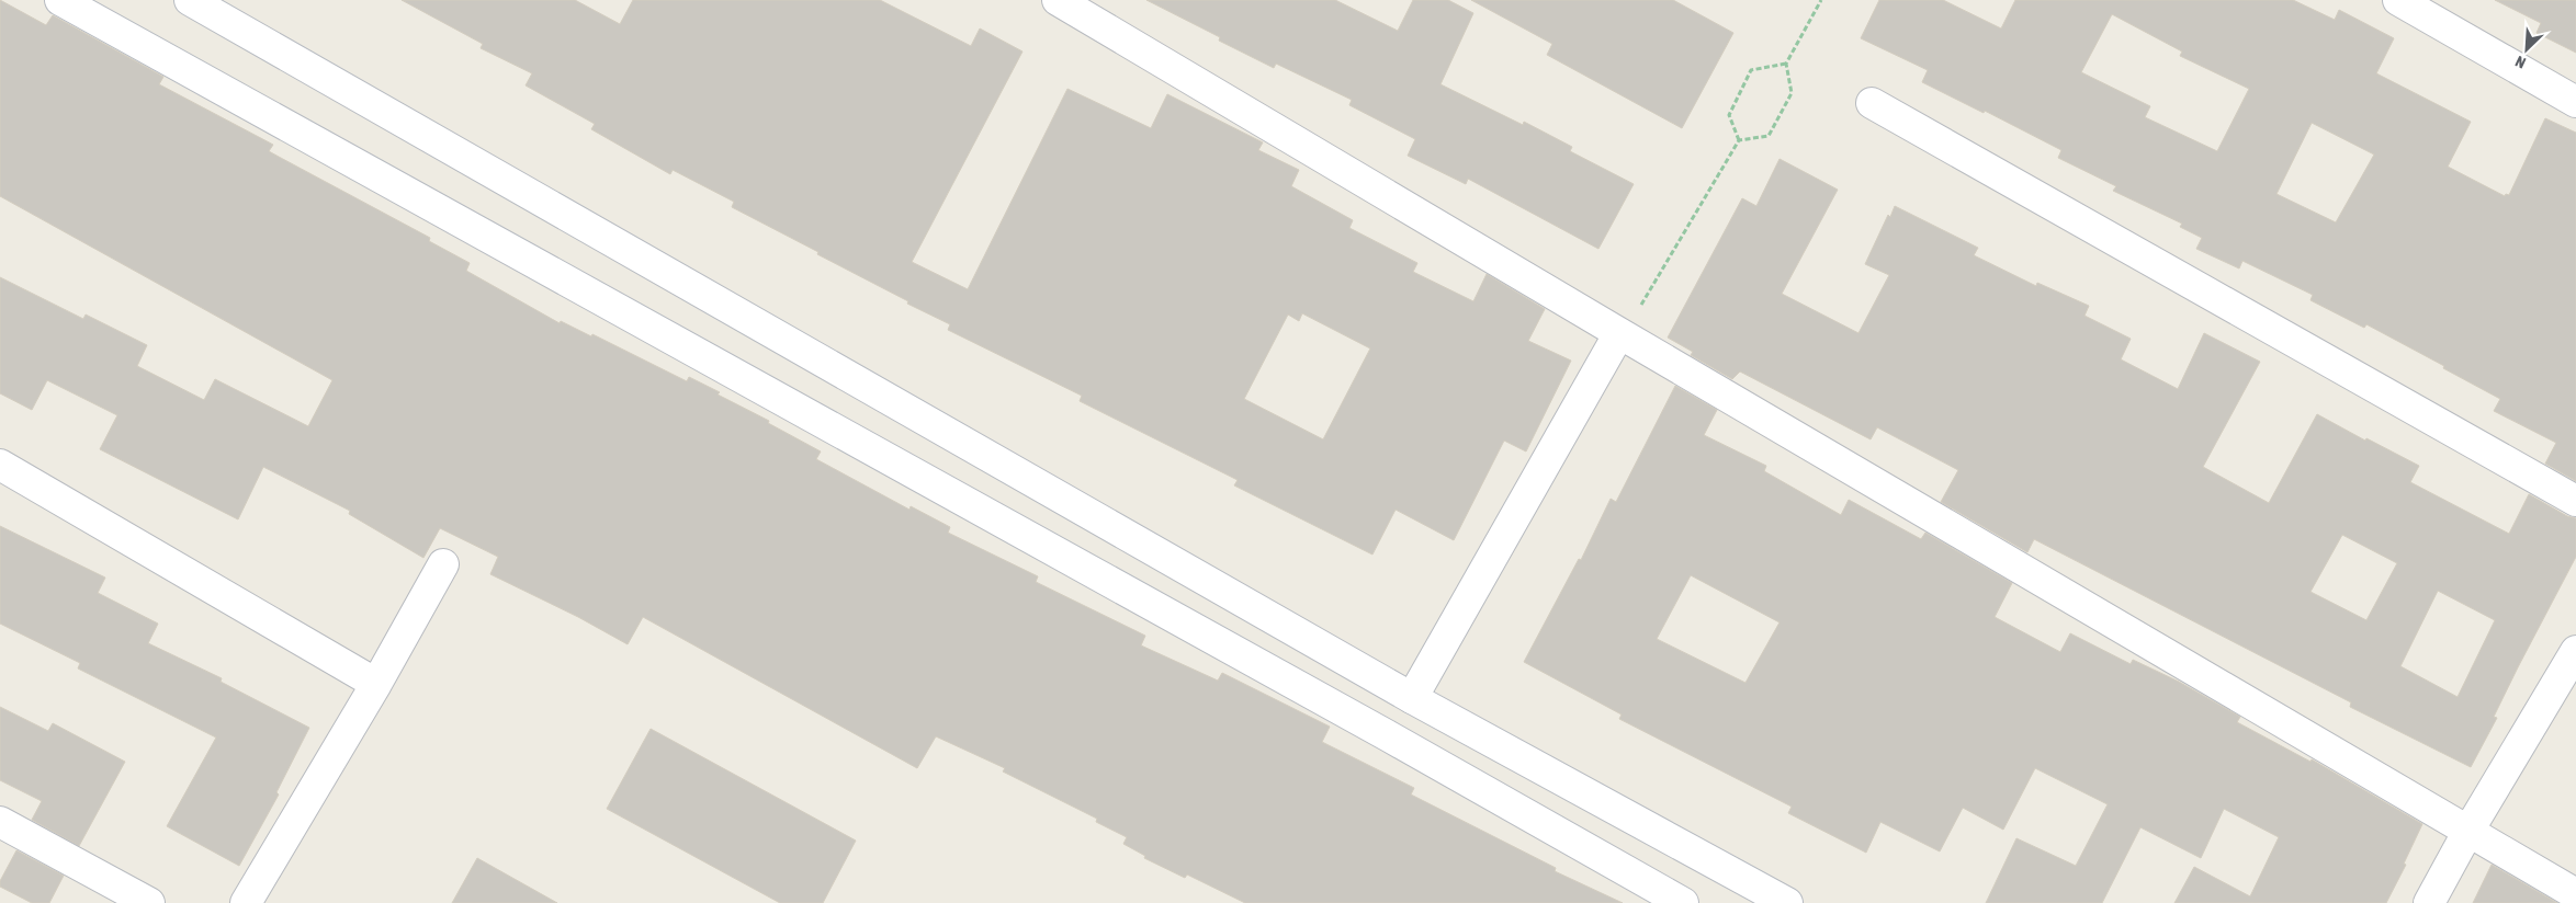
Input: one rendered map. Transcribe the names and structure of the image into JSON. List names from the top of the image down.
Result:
{
  "north": "bottom left"
}
